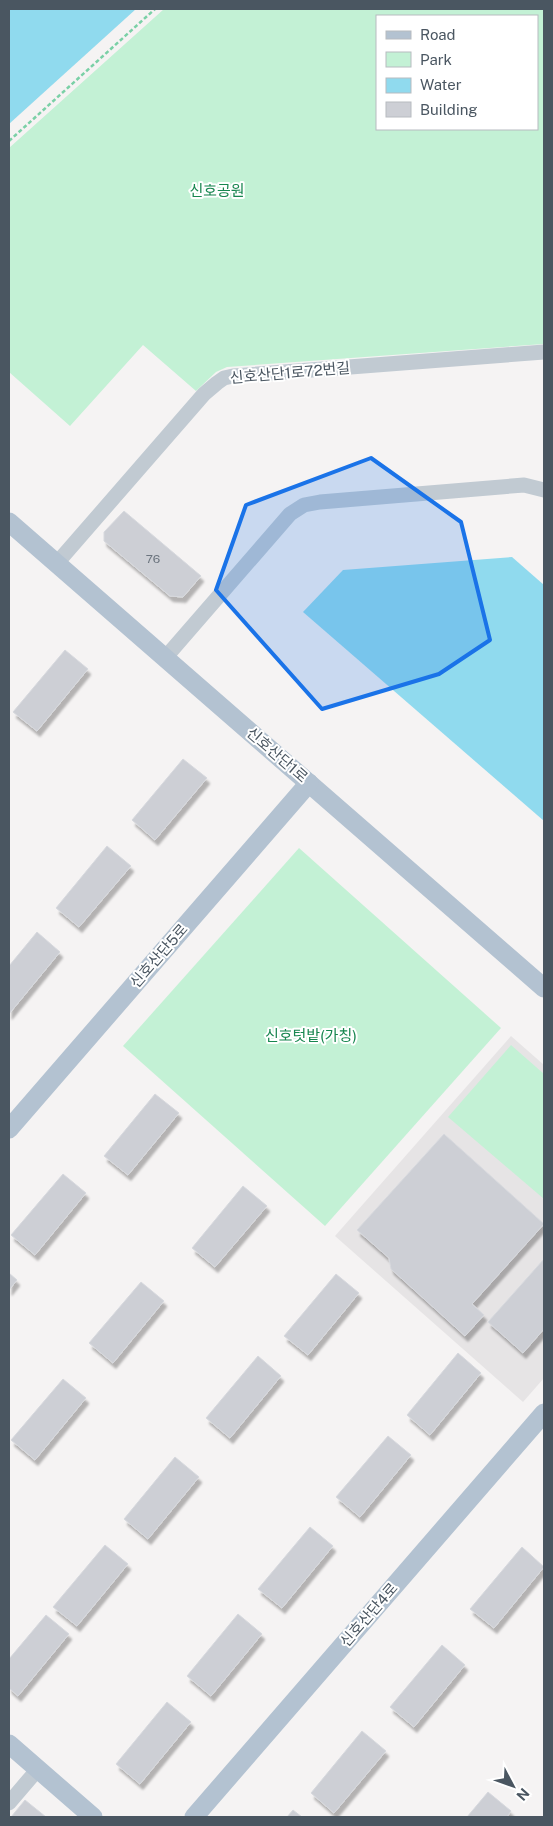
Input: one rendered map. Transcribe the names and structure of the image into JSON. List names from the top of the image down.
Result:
{
  "streets": {
    "main road": ["신호산단1로", "신호산단5로", "신호산단4로"],
    "street": ["신호산단1로72번길"]
  },
  "crossings": [
    ["신호산단1로72번길", "신호산단1로"],
    ["신호산단1로", "신호산단5로"]
  ],
  "parks": ["신호공원", "신호텃밭(가칭)"],
  "house_numbers": ["76"],
  "legend": [
    "Road",
    "Park",
    "Water",
    "Building"
  ],
  "north": "bottom right"
}
